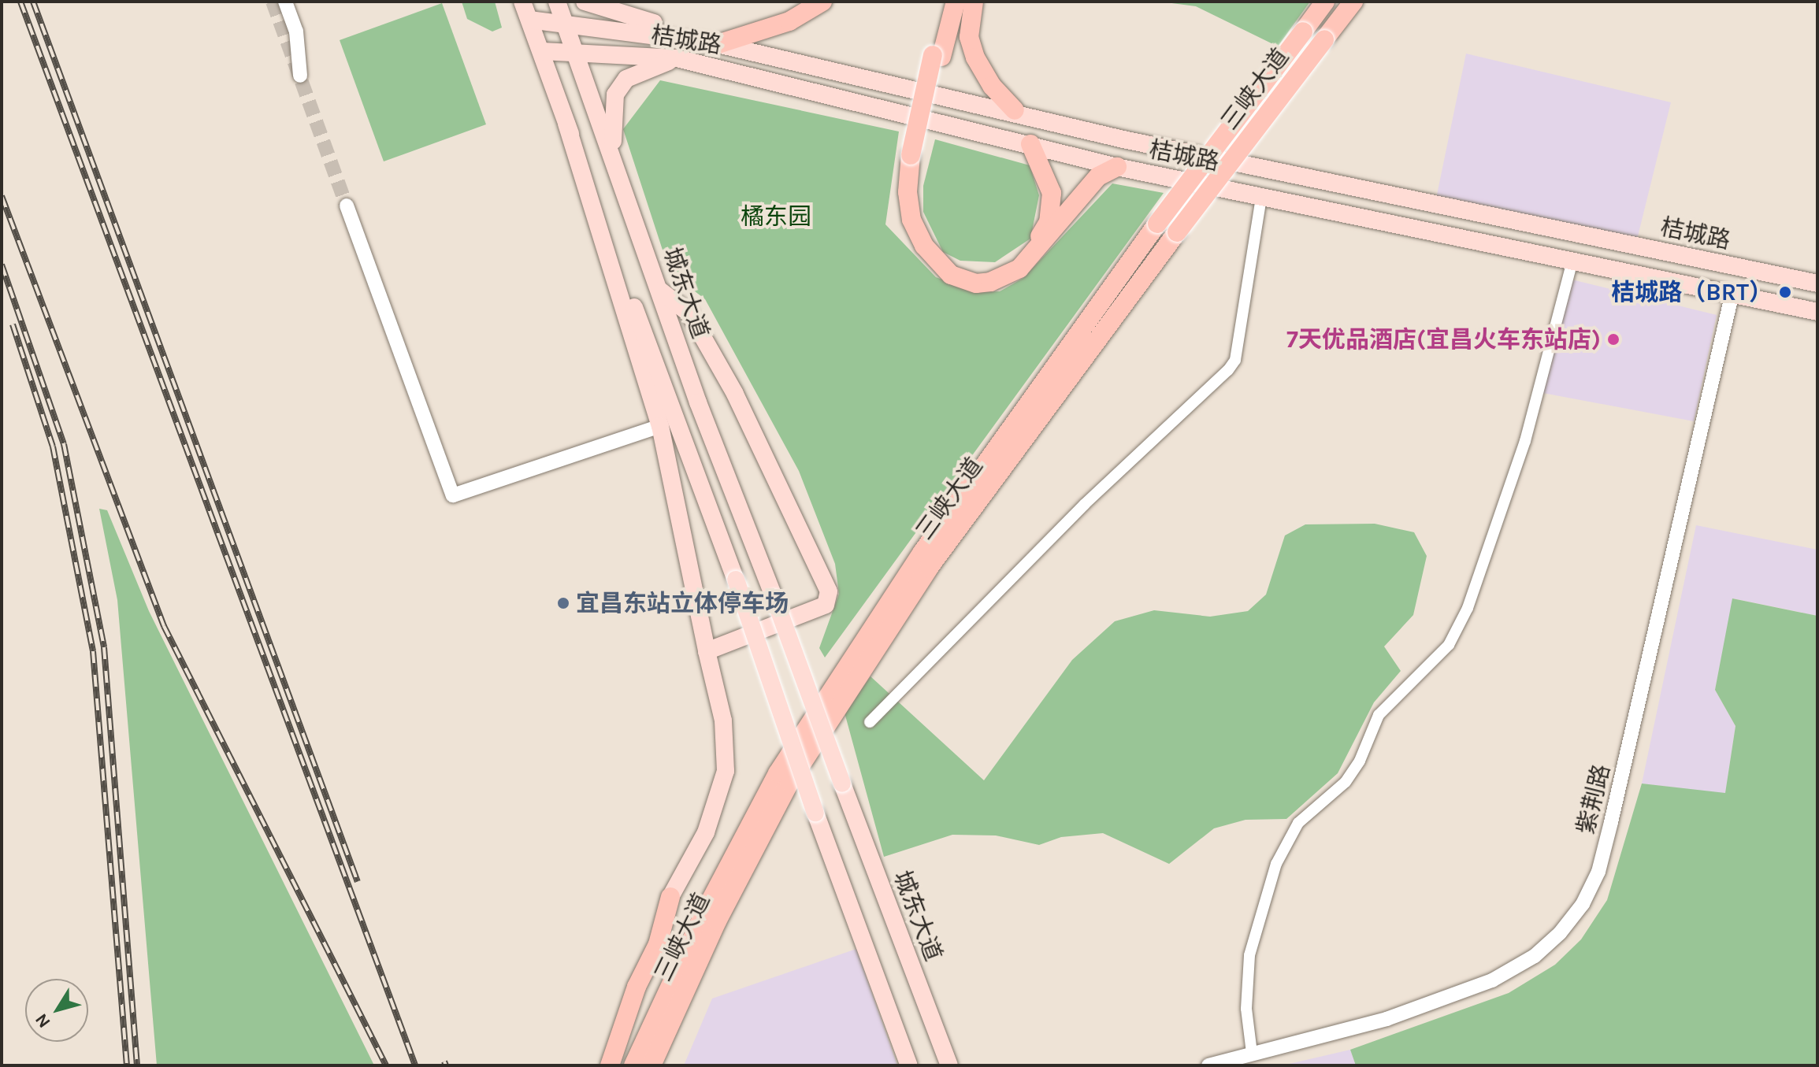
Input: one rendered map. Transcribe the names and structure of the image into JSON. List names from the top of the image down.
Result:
{
  "streets": {
    "highway": ["三峡大道"],
    "main road": ["桔城路", "城东大道"],
    "street": ["紫荆路"]
  },
  "crossings": [
    ["桔城路", "城东大道"],
    ["桔城路", "紫荆路"]
  ],
  "parks": ["橘东园"],
  "places": ["桔城路（BRT）", "7天优品酒店(宜昌火车东站店)", "宜昌东站立体停车场"],
  "north": "bottom left"
}
